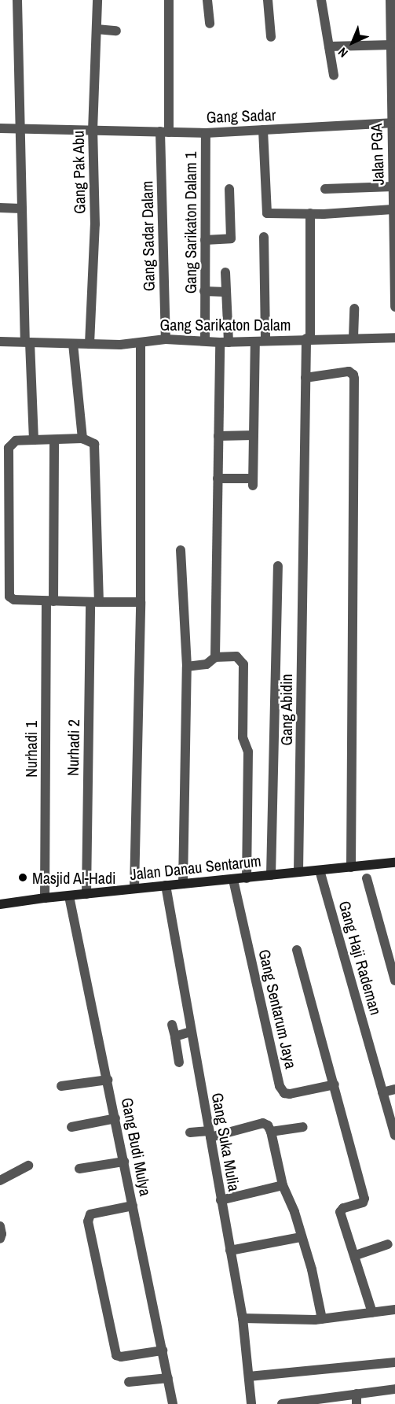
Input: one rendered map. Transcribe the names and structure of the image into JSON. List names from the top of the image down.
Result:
{
  "streets": {
    "street": [
      "Gang Sadar",
      "Jalan PGA",
      "Gang Pak Abu",
      "Gang Sarikaton Dalam 1",
      "Gang Sadar Dalam",
      "Gang Sarikaton Dalam",
      "Gang Abidin",
      "Nurhadi 2",
      "Nurhadi 1",
      "Jalan Danau Sentarum",
      "Gang Haji Rademan",
      "Gang Sentarum Jaya",
      "Gang Suka Mulia",
      "Gang Budi Mulya"
    ]
  },
  "crossings": [
    ["Gang Sadar", "Jalan PGA"],
    ["Gang Sadar", "Gang Pak Abu"],
    ["Gang Sadar", "Gang Sarikaton Dalam 1"],
    ["Gang Sadar", "Gang Sadar Dalam"],
    ["Gang Pak Abu", "Gang Sarikaton Dalam"],
    ["Gang Sarikaton Dalam 1", "Gang Sarikaton Dalam"],
    ["Gang Sadar Dalam", "Gang Sarikaton Dalam"],
    ["Gang Sarikaton Dalam", "Gang Abidin"],
    ["Gang Abidin", "Jalan Danau Sentarum"],
    ["Nurhadi 2", "Jalan Danau Sentarum"],
    ["Nurhadi 1", "Jalan Danau Sentarum"],
    ["Jalan Danau Sentarum", "Gang Haji Rademan"],
    ["Jalan Danau Sentarum", "Gang Sentarum Jaya"],
    ["Jalan Danau Sentarum", "Gang Suka Mulia"],
    ["Jalan Danau Sentarum", "Gang Budi Mulya"]
  ],
  "places": ["Masjid Al-Hadi"],
  "north": "bottom left"
}
